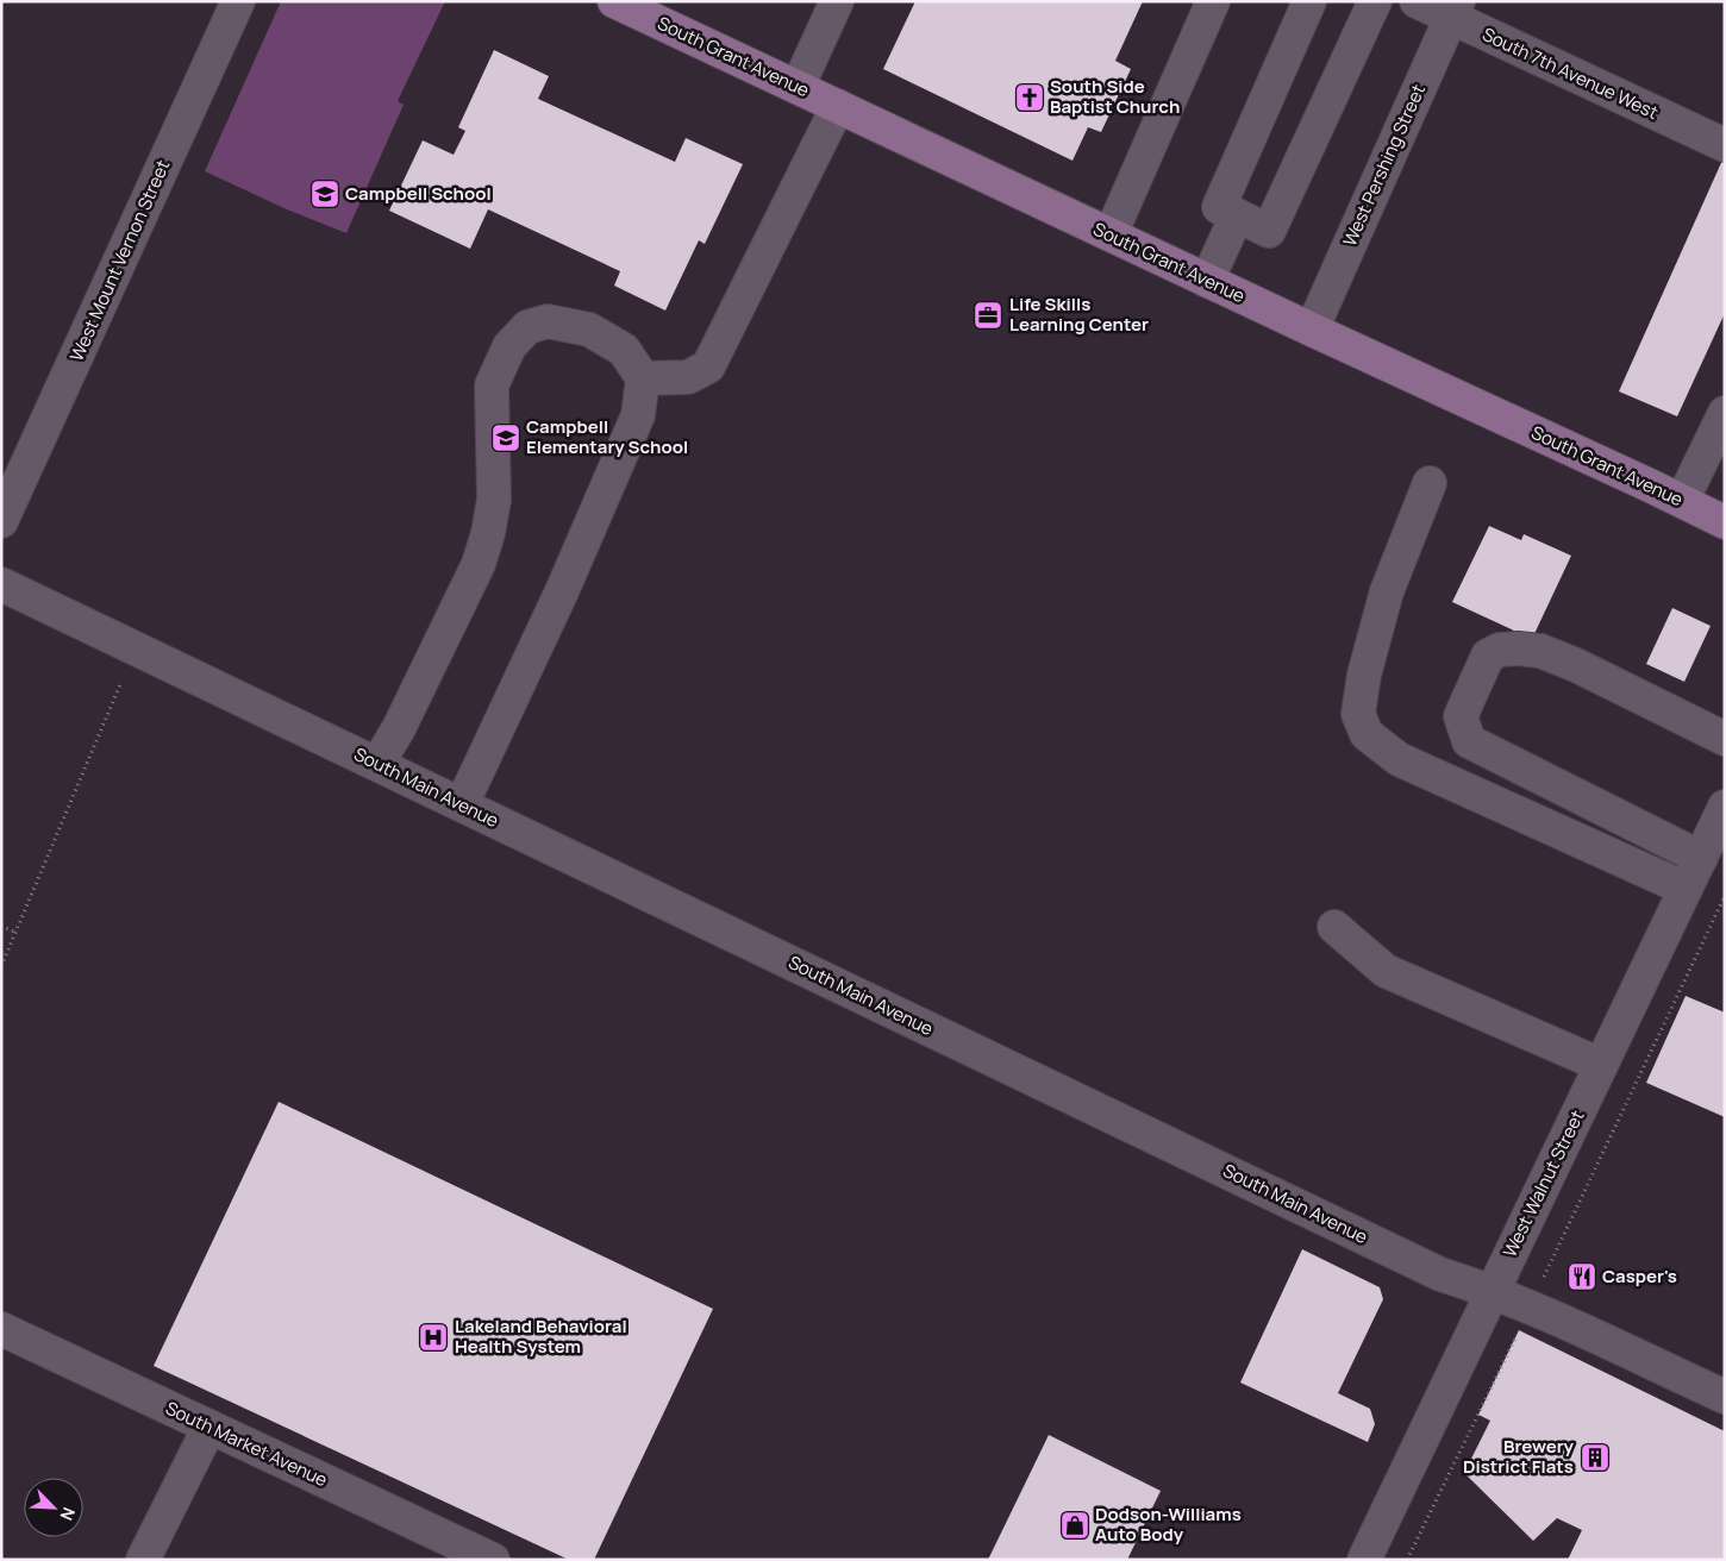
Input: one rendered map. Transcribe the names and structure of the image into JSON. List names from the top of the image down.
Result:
{
  "streets": {
    "main road": ["South Grant Avenue"],
    "street": [
      "South 7th Avenue West",
      "West Pershing Street",
      "West Mount Vernon Street",
      "South Main Avenue",
      "West Walnut Street",
      "South Market Avenue"
    ]
  },
  "crossings": [
    ["South Grant Avenue", "West Pershing Street"],
    ["South 7th Avenue West", "West Pershing Street"],
    ["South Main Avenue", "West Walnut Street"]
  ],
  "places": {
    "church": ["South Side Baptist Church"],
    "school or university": ["Campbell School", "Campbell Elementary School"],
    "office": ["Life Skills Learning Center"],
    "restaurant": ["Casper's"],
    "hospital": ["Lakeland Behavioral Health System"],
    "building": ["Brewery District Flats"],
    "shop": ["Dodson-Williams Auto Body"]
  },
  "north": "bottom right"
}
